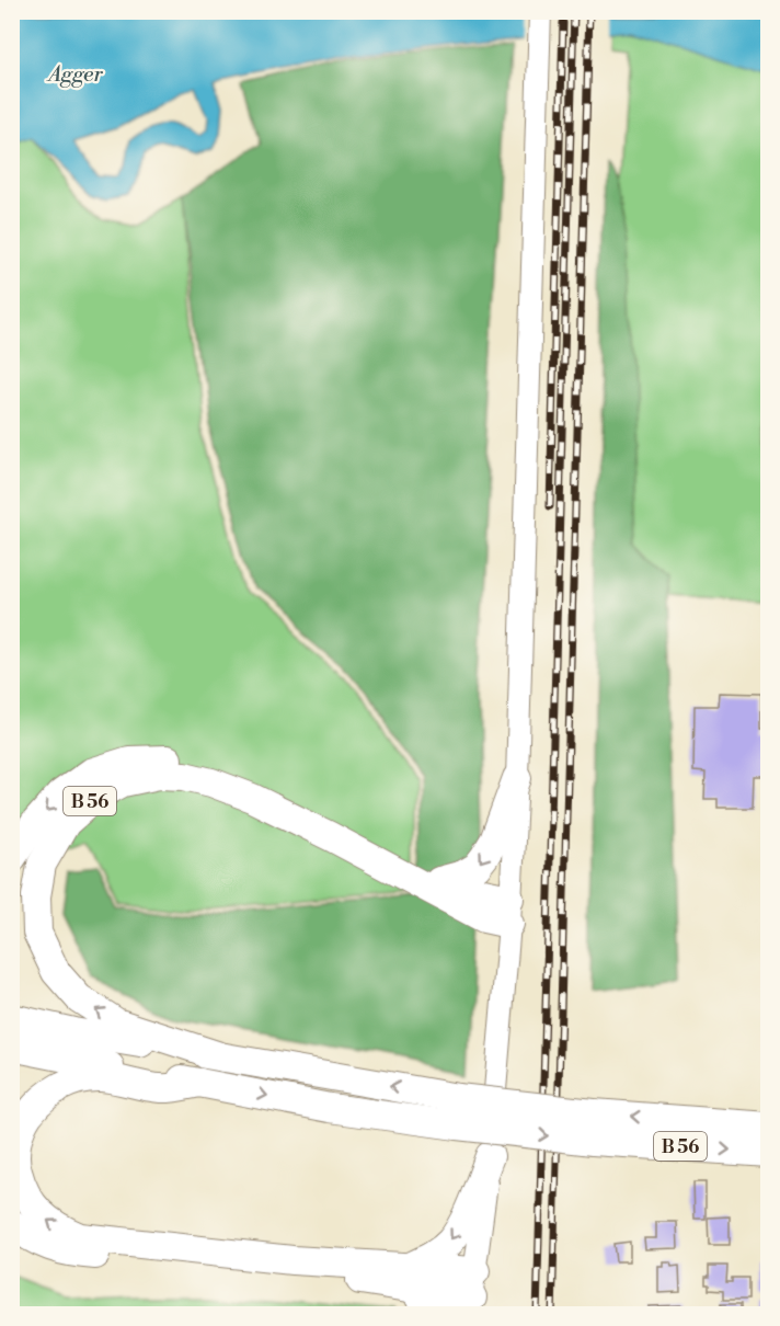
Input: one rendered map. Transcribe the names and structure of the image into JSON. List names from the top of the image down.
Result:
{
  "streets": {
    "highway": ["B 56"]
  },
  "water": ["Agger"]
}
